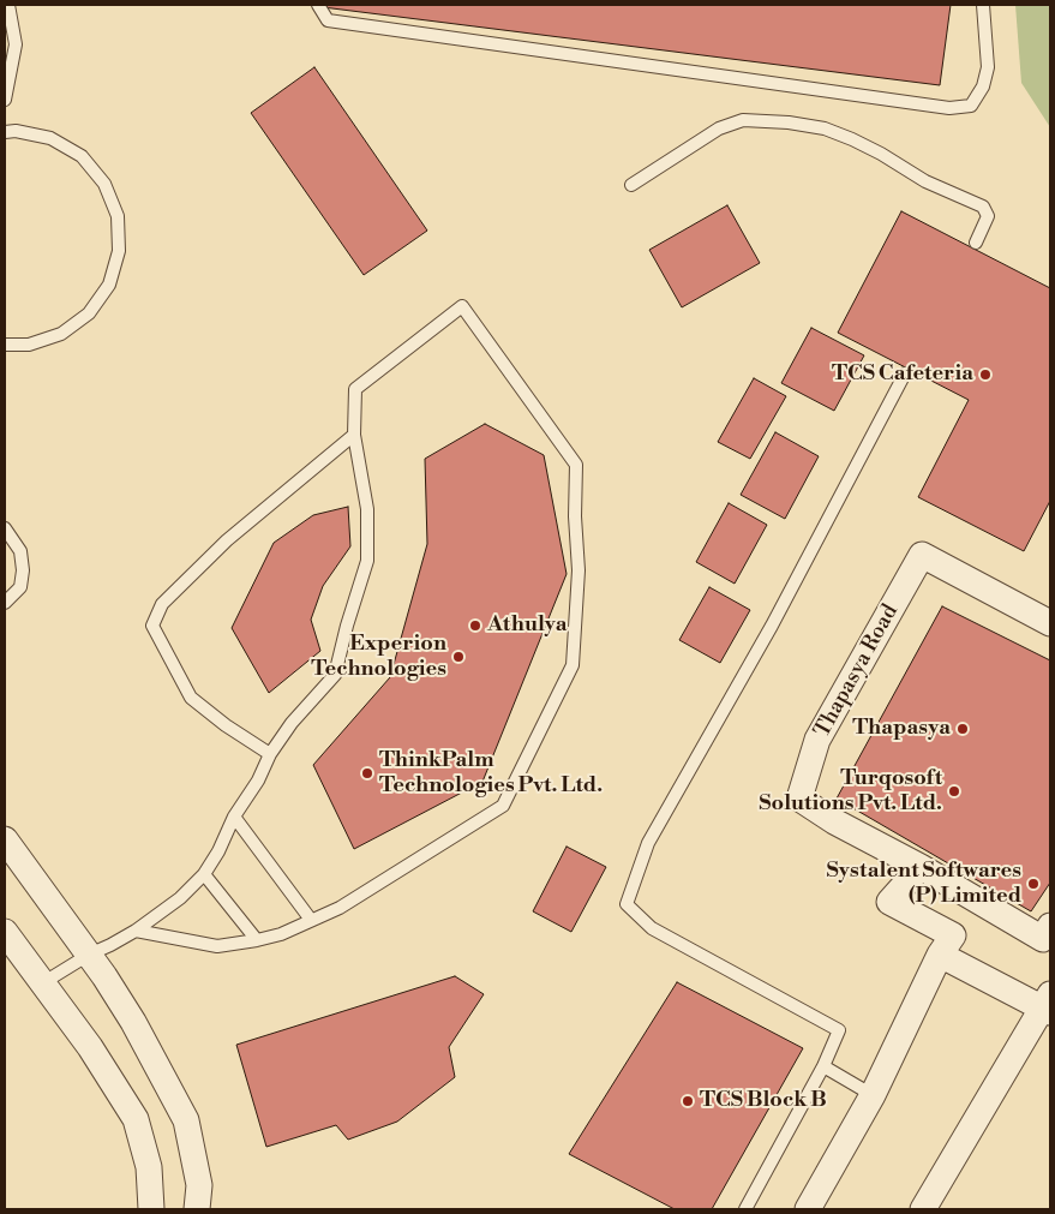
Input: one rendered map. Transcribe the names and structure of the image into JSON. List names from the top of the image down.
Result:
{
  "streets": {
    "street": ["Thapasya Road"]
  },
  "places": [
    "TCS Cafeteria",
    "Athulya",
    "Experion Technologies",
    "Thapasya",
    "ThinkPalm Technologies Pvt. Ltd.",
    "Turqosoft Solutions Pvt. Ltd.",
    "Systalent Softwares (P) Limited",
    "TCS Block B"
  ]
}
